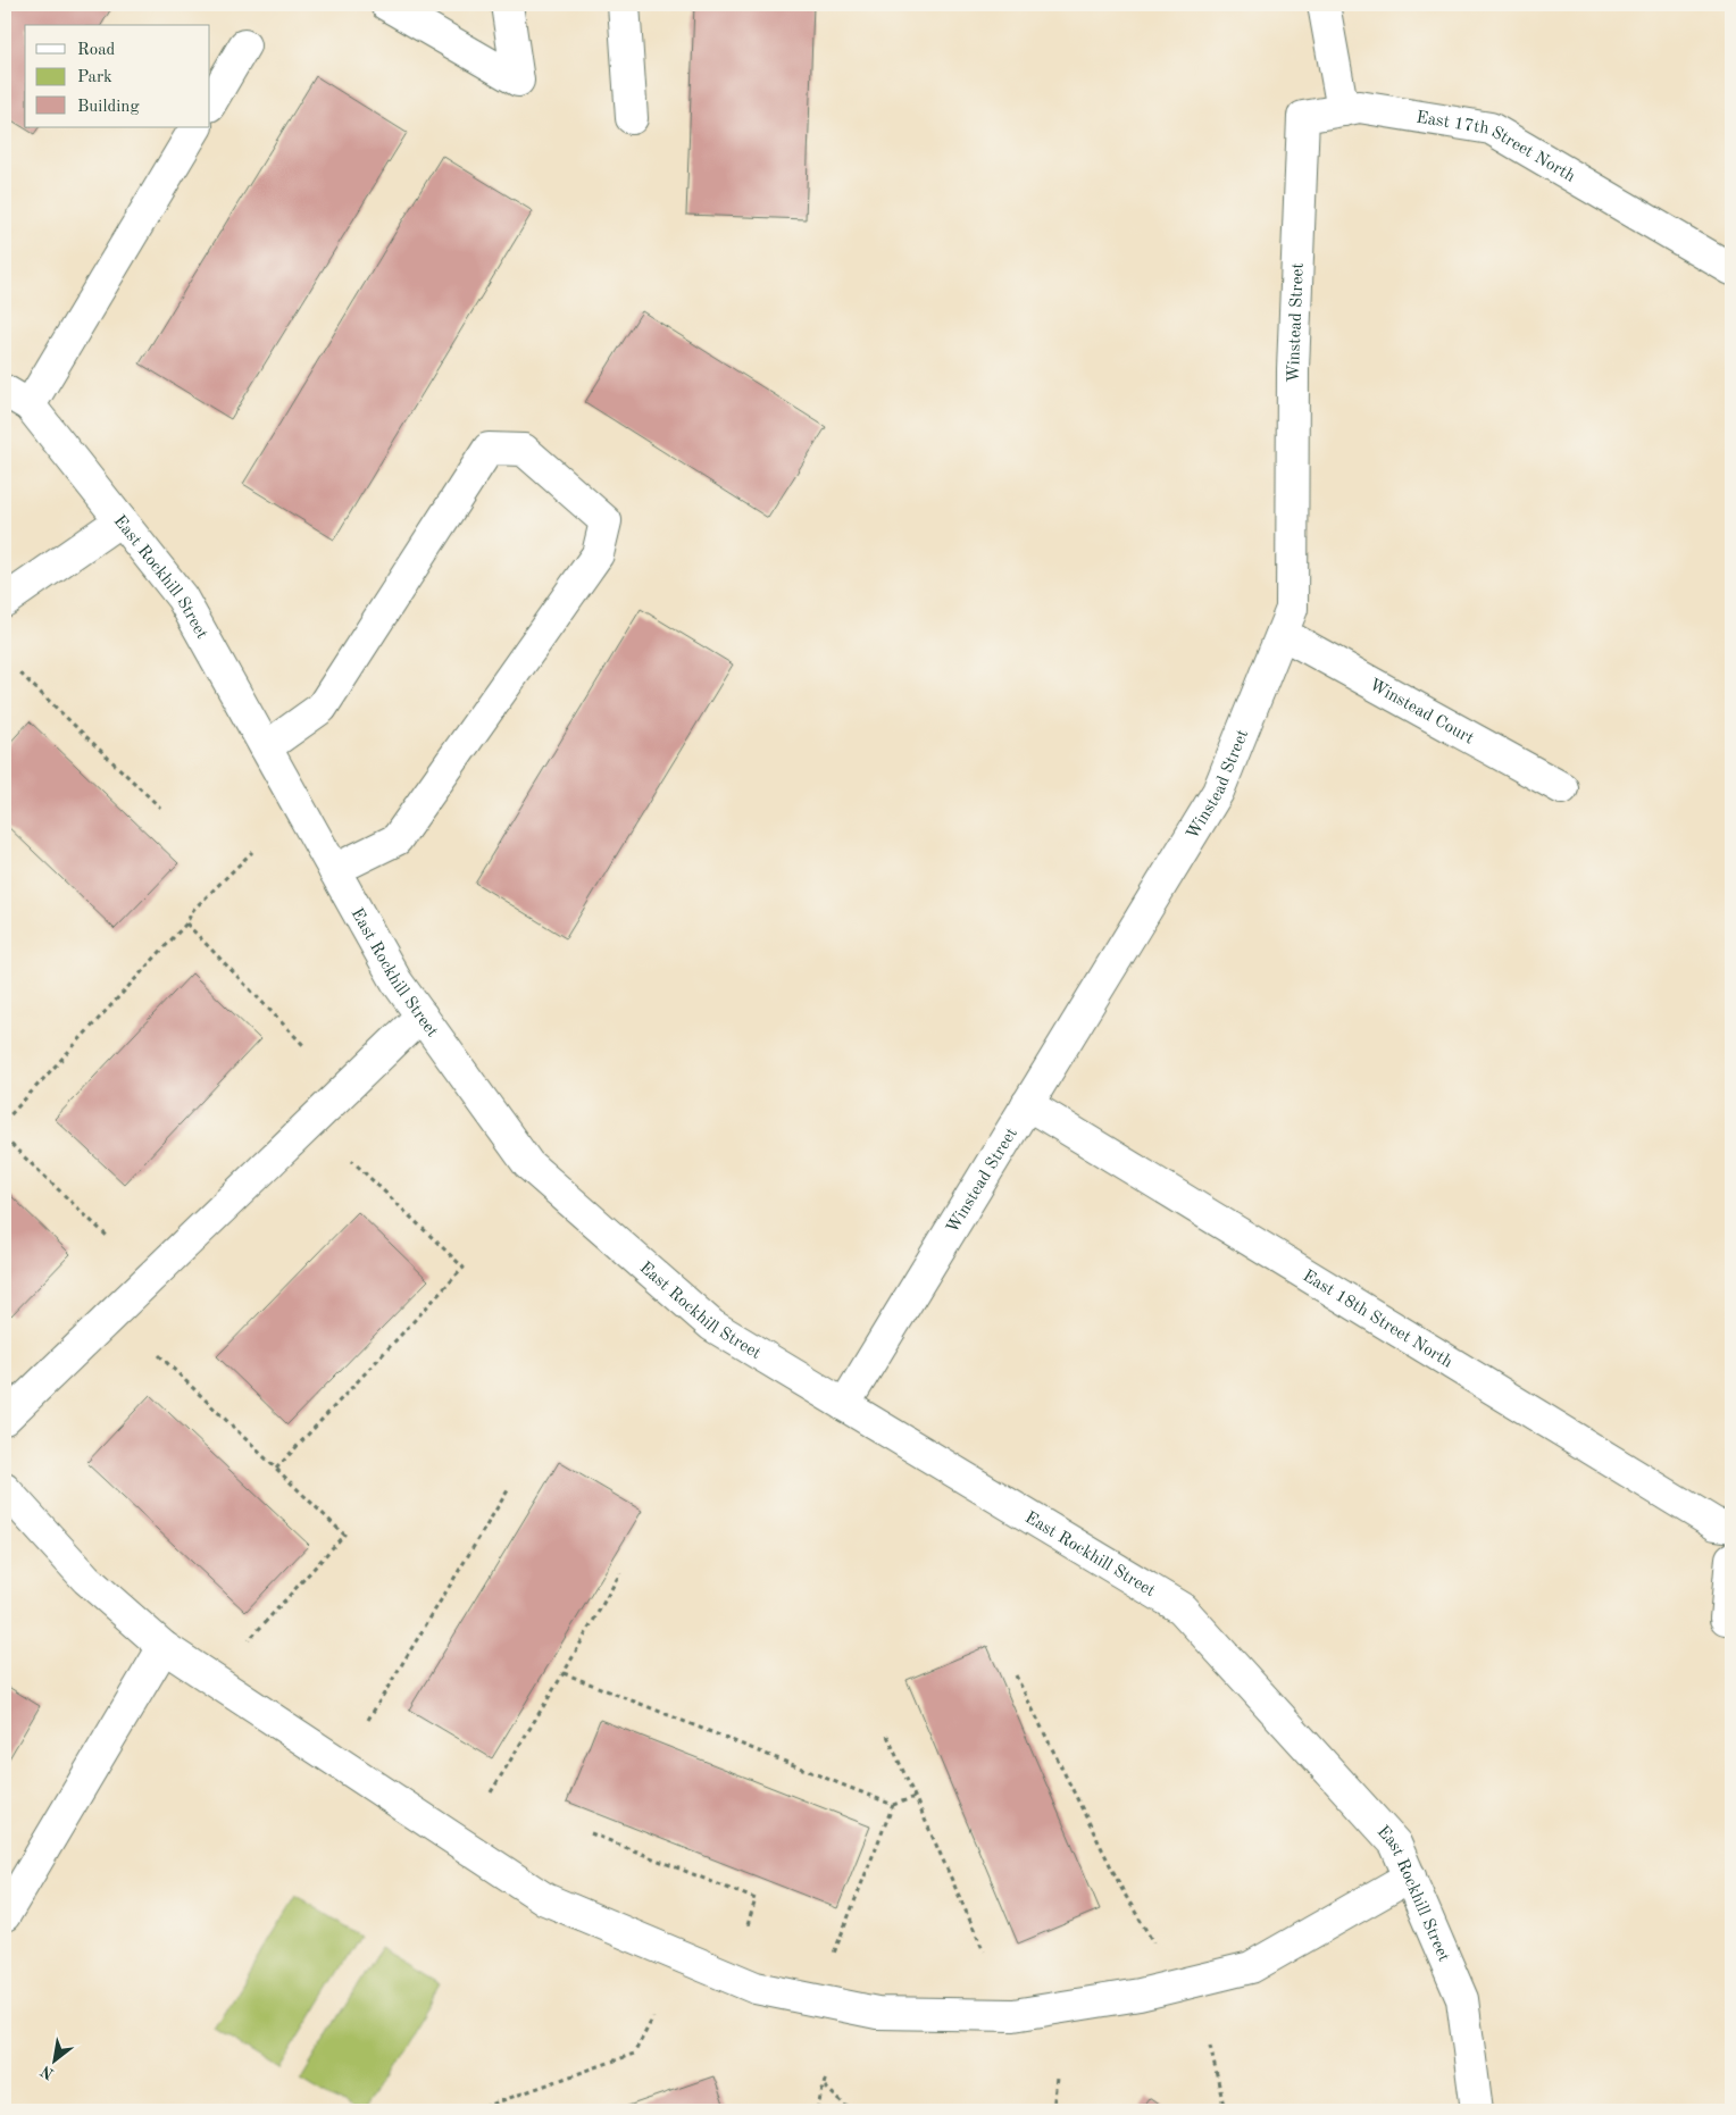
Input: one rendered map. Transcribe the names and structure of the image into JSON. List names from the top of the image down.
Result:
{
  "streets": {
    "street": [
      "East 17th Street North",
      "Winstead Street",
      "East Rockhill Street",
      "Winstead Court",
      "East 18th Street North"
    ]
  },
  "crossings": [
    ["East 17th Street North", "Winstead Street"],
    ["Winstead Street", "East Rockhill Street"],
    ["Winstead Street", "Winstead Court"],
    ["Winstead Street", "East 18th Street North"]
  ],
  "legend": ["Road", "Park", "Building"],
  "north": "bottom left"
}
